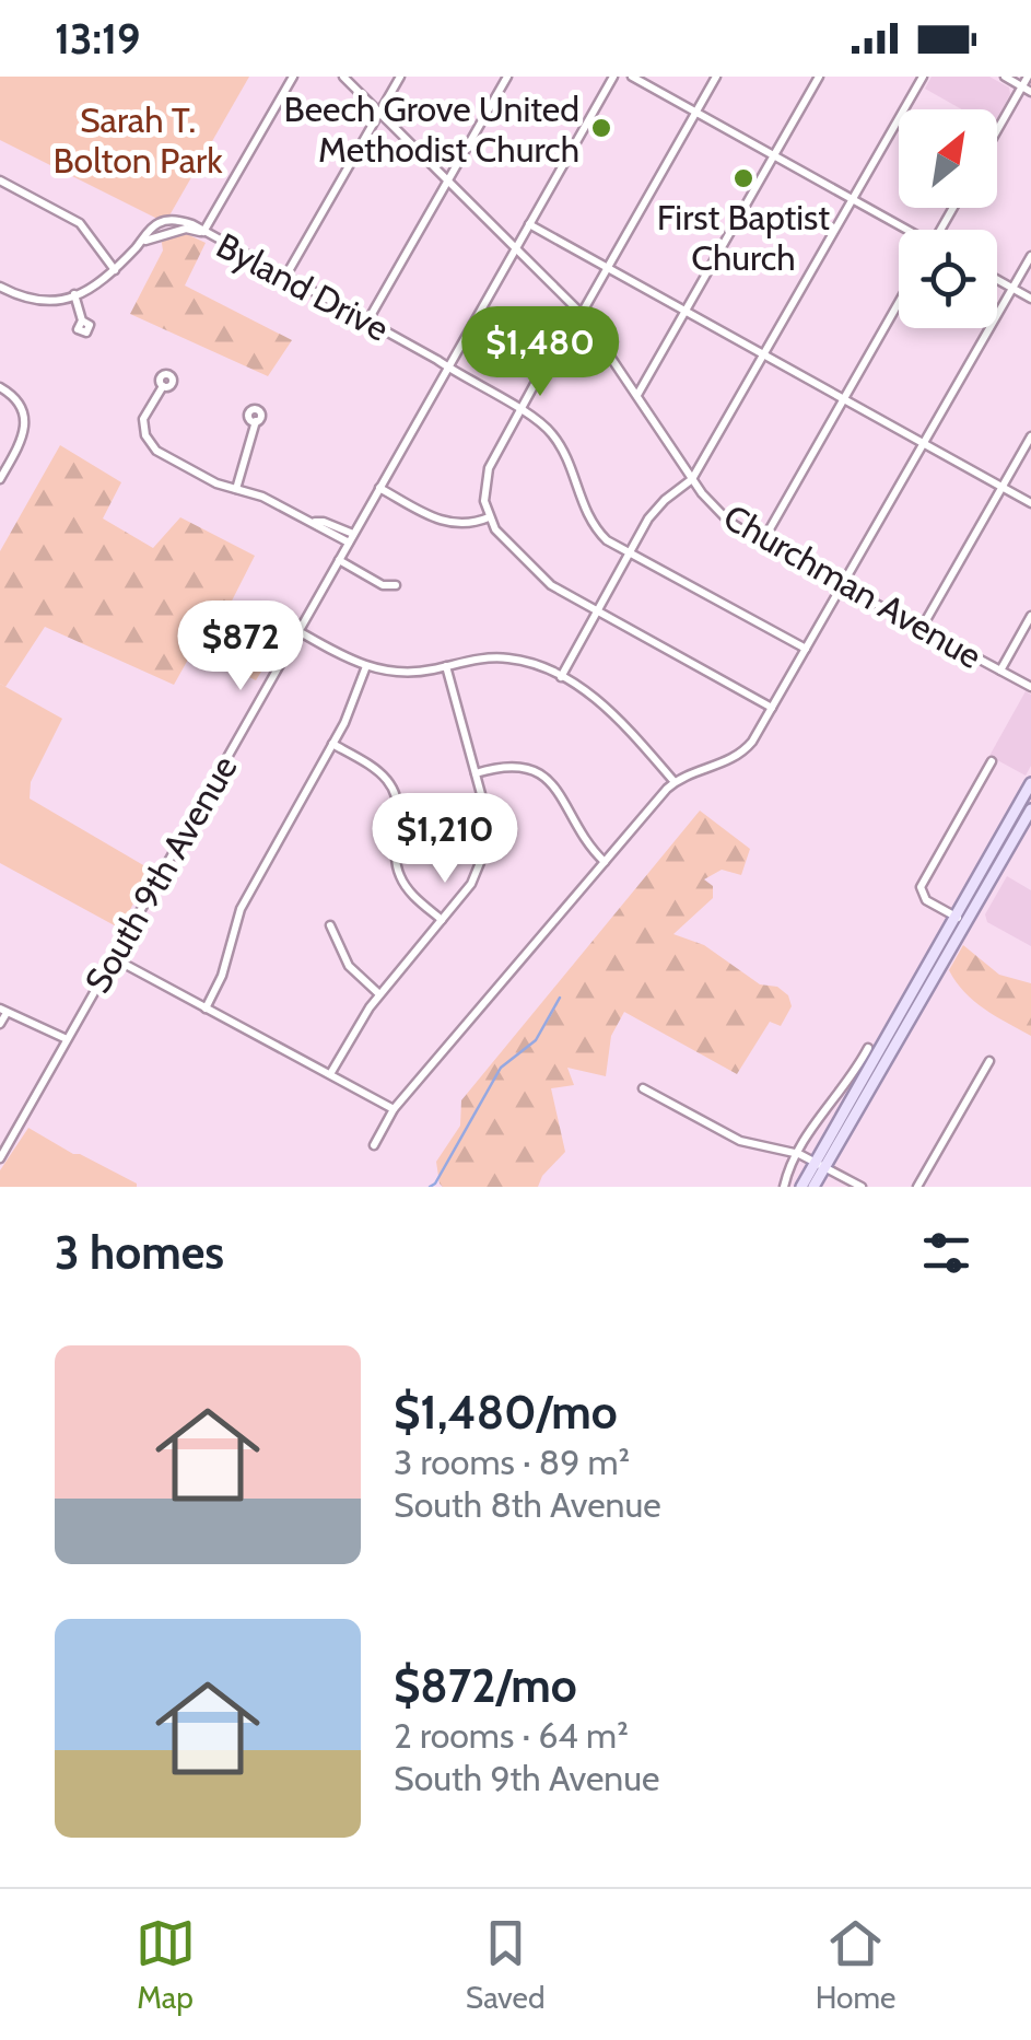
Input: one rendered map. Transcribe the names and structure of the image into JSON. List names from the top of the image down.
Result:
{
  "streets": {
    "street": ["Byland Drive", "Churchman Avenue", "South 9th Avenue"]
  },
  "crossings": [
    ["Byland Drive", "South 9th Avenue"],
    ["Churchman Avenue", "South 9th Avenue"]
  ],
  "parks": ["Sarah T. Bolton Park"],
  "places": ["Beech Grove United Methodist Church", "First Baptist Church"],
  "north": "top right",
  "page": {
    "status": "13:19",
    "price": ["$1,480", "$872", "$1,210"],
    "heading": "3 homes",
    "list": [
      {
        "name": "$1,480/mo",
        "note": "3 rooms · 89 m² · South 8th Avenue"
      },
      {
        "name": "$872/mo",
        "note": "2 rooms · 64 m² · South 9th Avenue"
      }
    ],
    "tabs": ["Map", "Saved", "Home"]
  }
}
